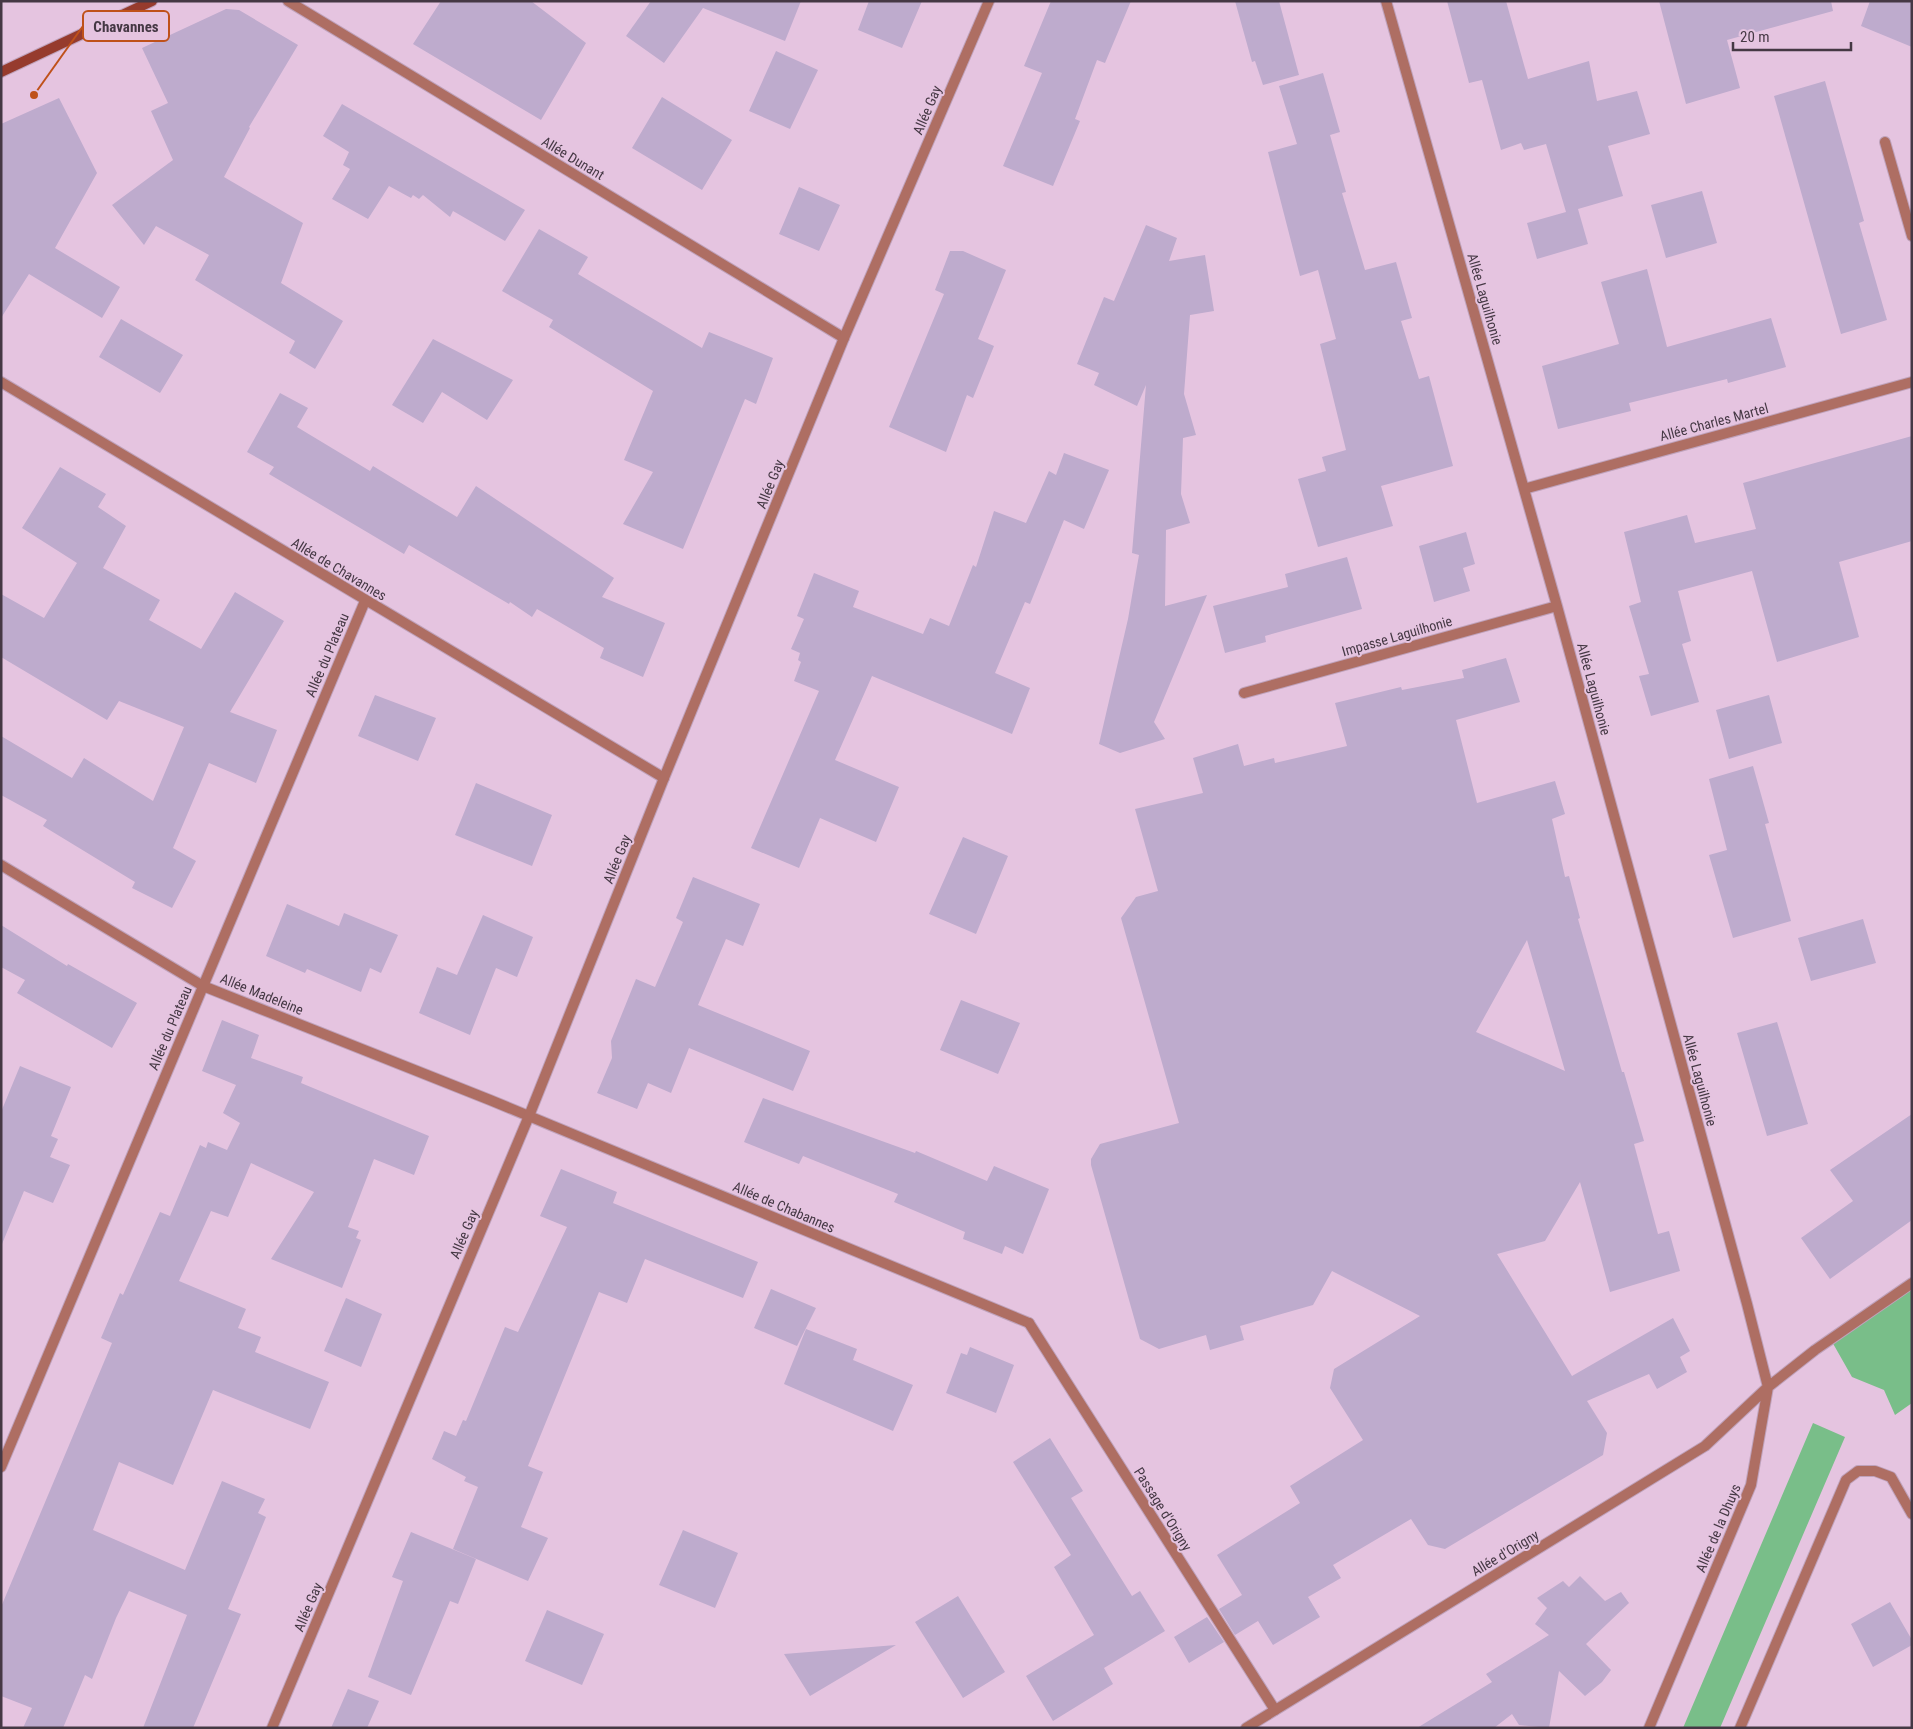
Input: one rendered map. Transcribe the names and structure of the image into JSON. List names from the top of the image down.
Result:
{
  "streets": {
    "street": [
      "Allée Gay",
      "Allée Dunant",
      "Allée Laguilhonie",
      "Allée Charles Martel",
      "Allée de Chavannes",
      "Impasse Laguilhonie",
      "Allée du Plateau",
      "Allée Madeleine",
      "Allée de Chabannes",
      "Passage d'Origny",
      "Allée de la Dhuys",
      "Allée d'Origny"
    ]
  },
  "crossings": [
    ["Allée Gay", "Allée Dunant"],
    ["Allée Gay", "Allée de Chavannes"],
    ["Allée Gay", "Allée Madeleine"],
    ["Allée Gay", "Allée de Chabannes"],
    ["Allée Laguilhonie", "Allée Charles Martel"],
    ["Allée Laguilhonie", "Impasse Laguilhonie"],
    ["Allée Laguilhonie", "Allée de la Dhuys"],
    ["Allée Laguilhonie", "Allée d'Origny"],
    ["Allée de Chavannes", "Allée du Plateau"],
    ["Allée du Plateau", "Allée Madeleine"],
    ["Allée Madeleine", "Allée de Chabannes"],
    ["Allée de Chabannes", "Passage d'Origny"],
    ["Passage d'Origny", "Allée d'Origny"],
    ["Allée de la Dhuys", "Allée d'Origny"]
  ],
  "places": ["Chavannes"],
  "scale_bar": "20 m"
}
